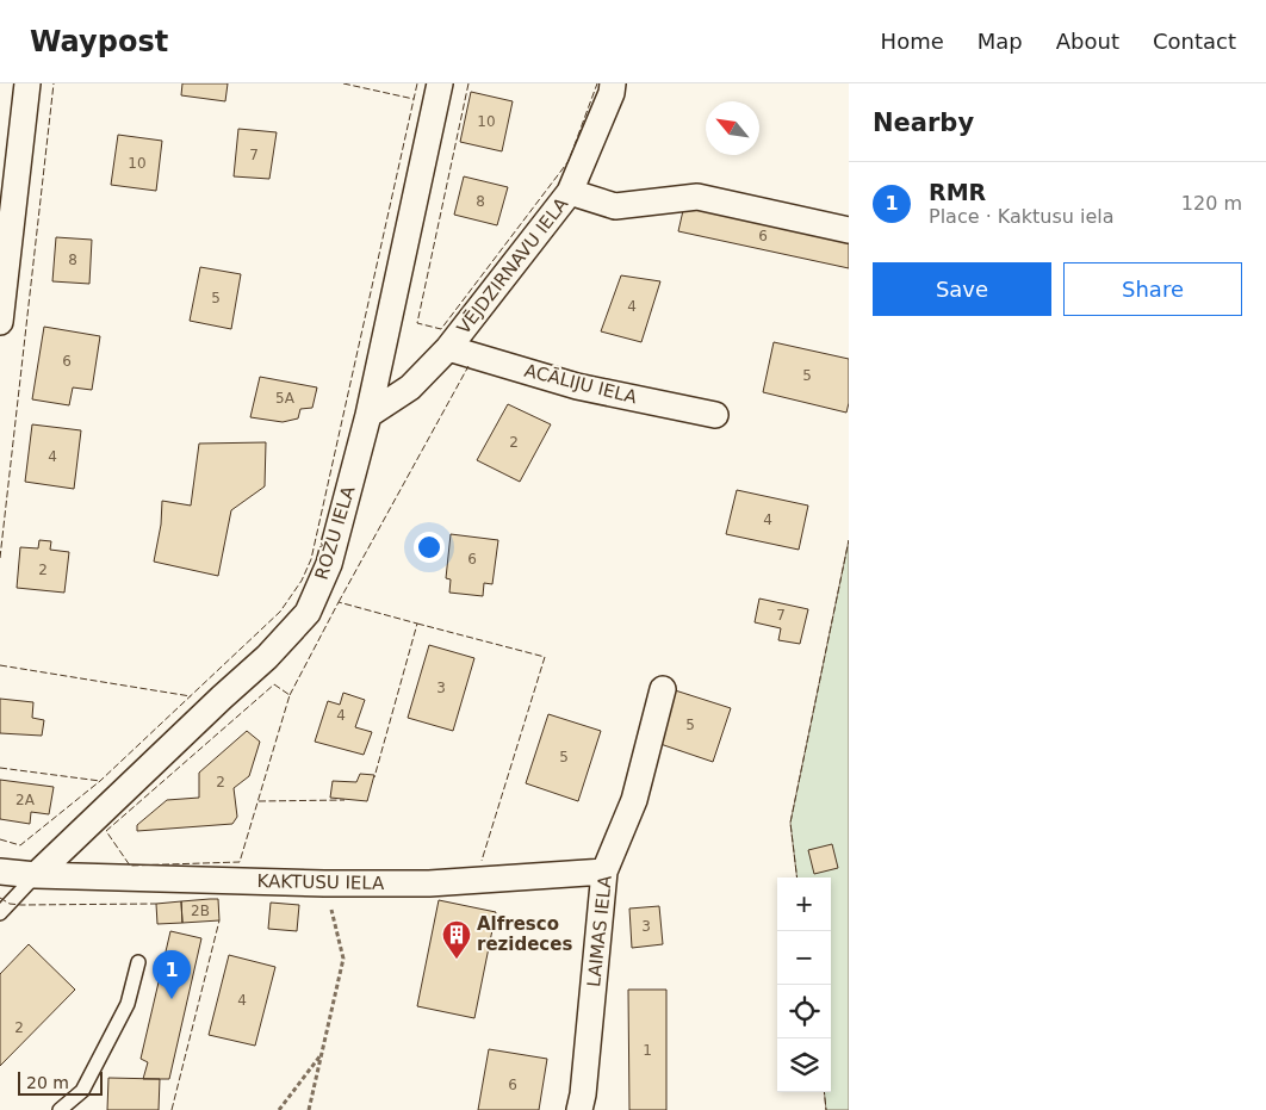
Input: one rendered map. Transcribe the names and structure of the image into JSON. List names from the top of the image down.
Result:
{
  "streets": {
    "street": [
      "VĒJDZIRNAVU IELA",
      "ACĀLIJU IELA",
      "ROŽU IELA",
      "KAKTUSU IELA",
      "LAIMAS IELA"
    ]
  },
  "crossings": [
    ["VĒJDZIRNAVU IELA", "ACĀLIJU IELA"],
    ["VĒJDZIRNAVU IELA", "ROŽU IELA"],
    ["ROŽU IELA", "KAKTUSU IELA"],
    ["KAKTUSU IELA", "LAIMAS IELA"]
  ],
  "places": {
    "building": ["Alfresco rezideces"]
  },
  "house_numbers": [
    "10",
    "7",
    "10",
    "8",
    "6",
    "8",
    "5",
    "4",
    "6",
    "5",
    "5A",
    "2",
    "4",
    "4",
    "6",
    "2",
    "7",
    "3",
    "4",
    "5",
    "5",
    "2",
    "2A",
    "2B",
    "3",
    "4",
    "2",
    "1",
    "6"
  ],
  "scale_bar": "20 m",
  "north": "top left",
  "page": {
    "header": "Waypost",
    "nav": [
      "Home",
      "Map",
      "About",
      "Contact"
    ],
    "heading": "Nearby",
    "list": [
      {
        "mark": "1",
        "name": "RMR",
        "note": "Place · Kaktusu iela",
        "value": "120 m"
      }
    ],
    "buttons": ["Save", "Share"],
    "map_buttons": ["+", "−"],
    "pins": "1",
    "scale": "20 m"
  }
}
